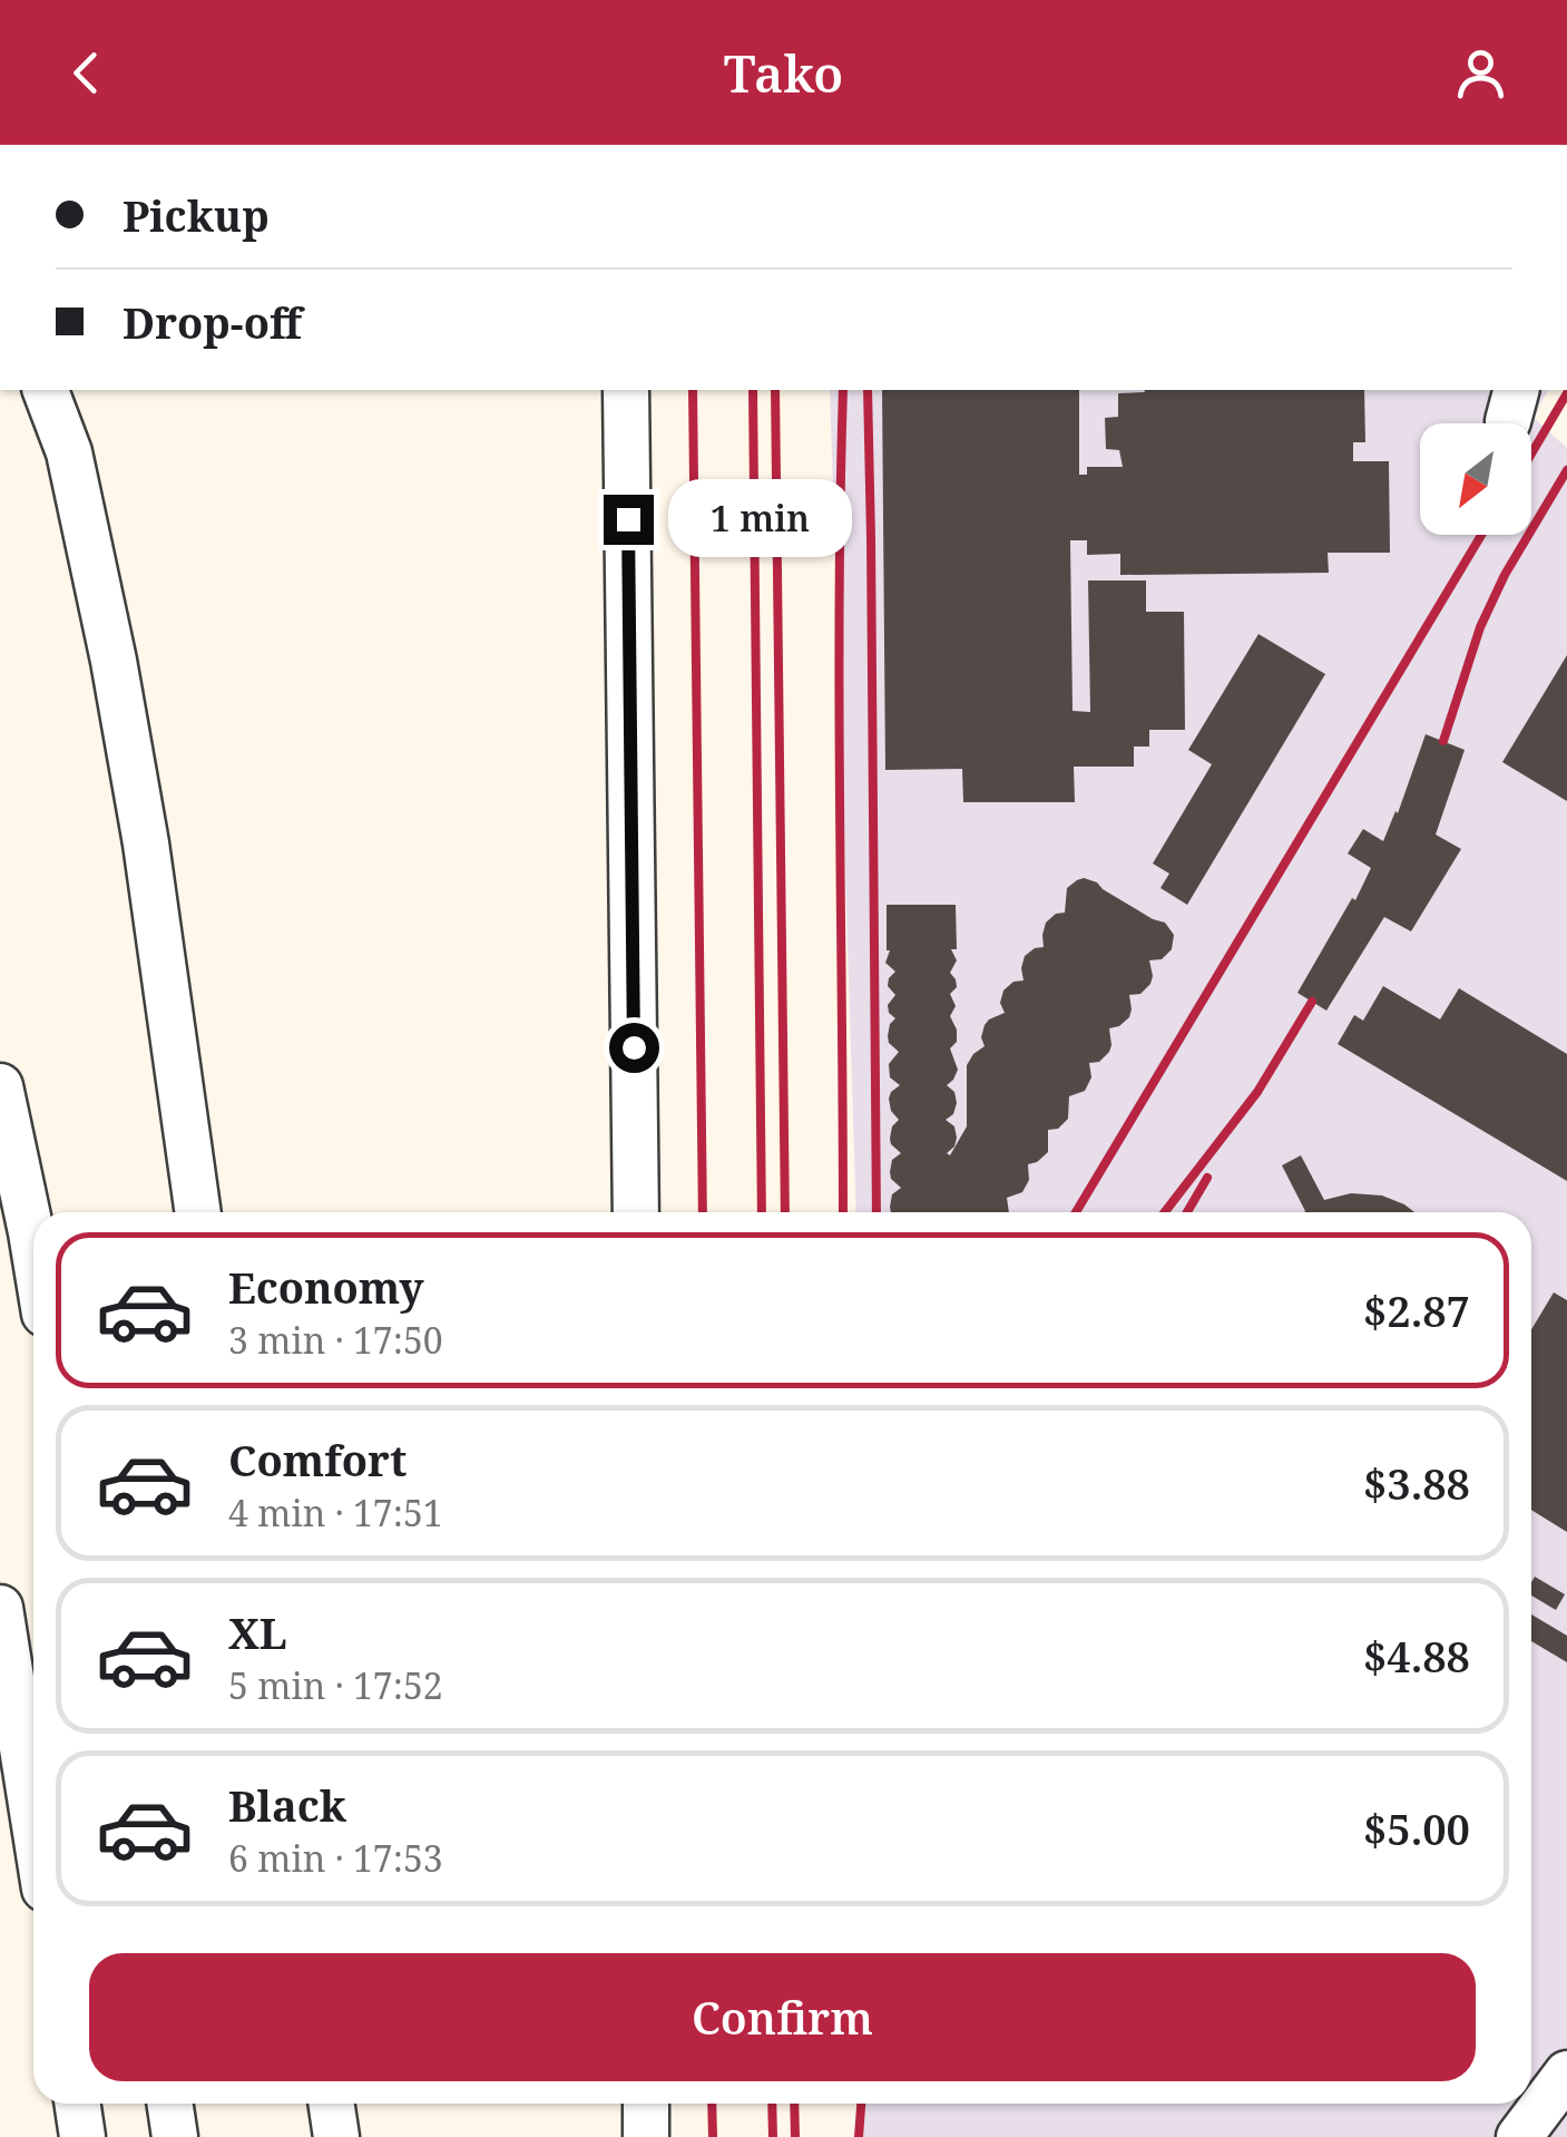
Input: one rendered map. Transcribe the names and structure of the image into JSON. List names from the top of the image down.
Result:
{
  "north": "bottom left",
  "page": {
    "header": "Tako",
    "banner": ["Pickup", "Drop-off"],
    "bubble": "1 min",
    "list": [
      {
        "name": "Economy",
        "note": "3 min · 17:50",
        "value": "$2.87"
      },
      {
        "name": "Comfort",
        "note": "4 min · 17:51",
        "value": "$3.88"
      },
      {
        "name": "XL",
        "note": "5 min · 17:52",
        "value": "$4.88"
      },
      {
        "name": "Black",
        "note": "6 min · 17:53",
        "value": "$5.00"
      }
    ],
    "buttons": "Confirm"
  }
}
